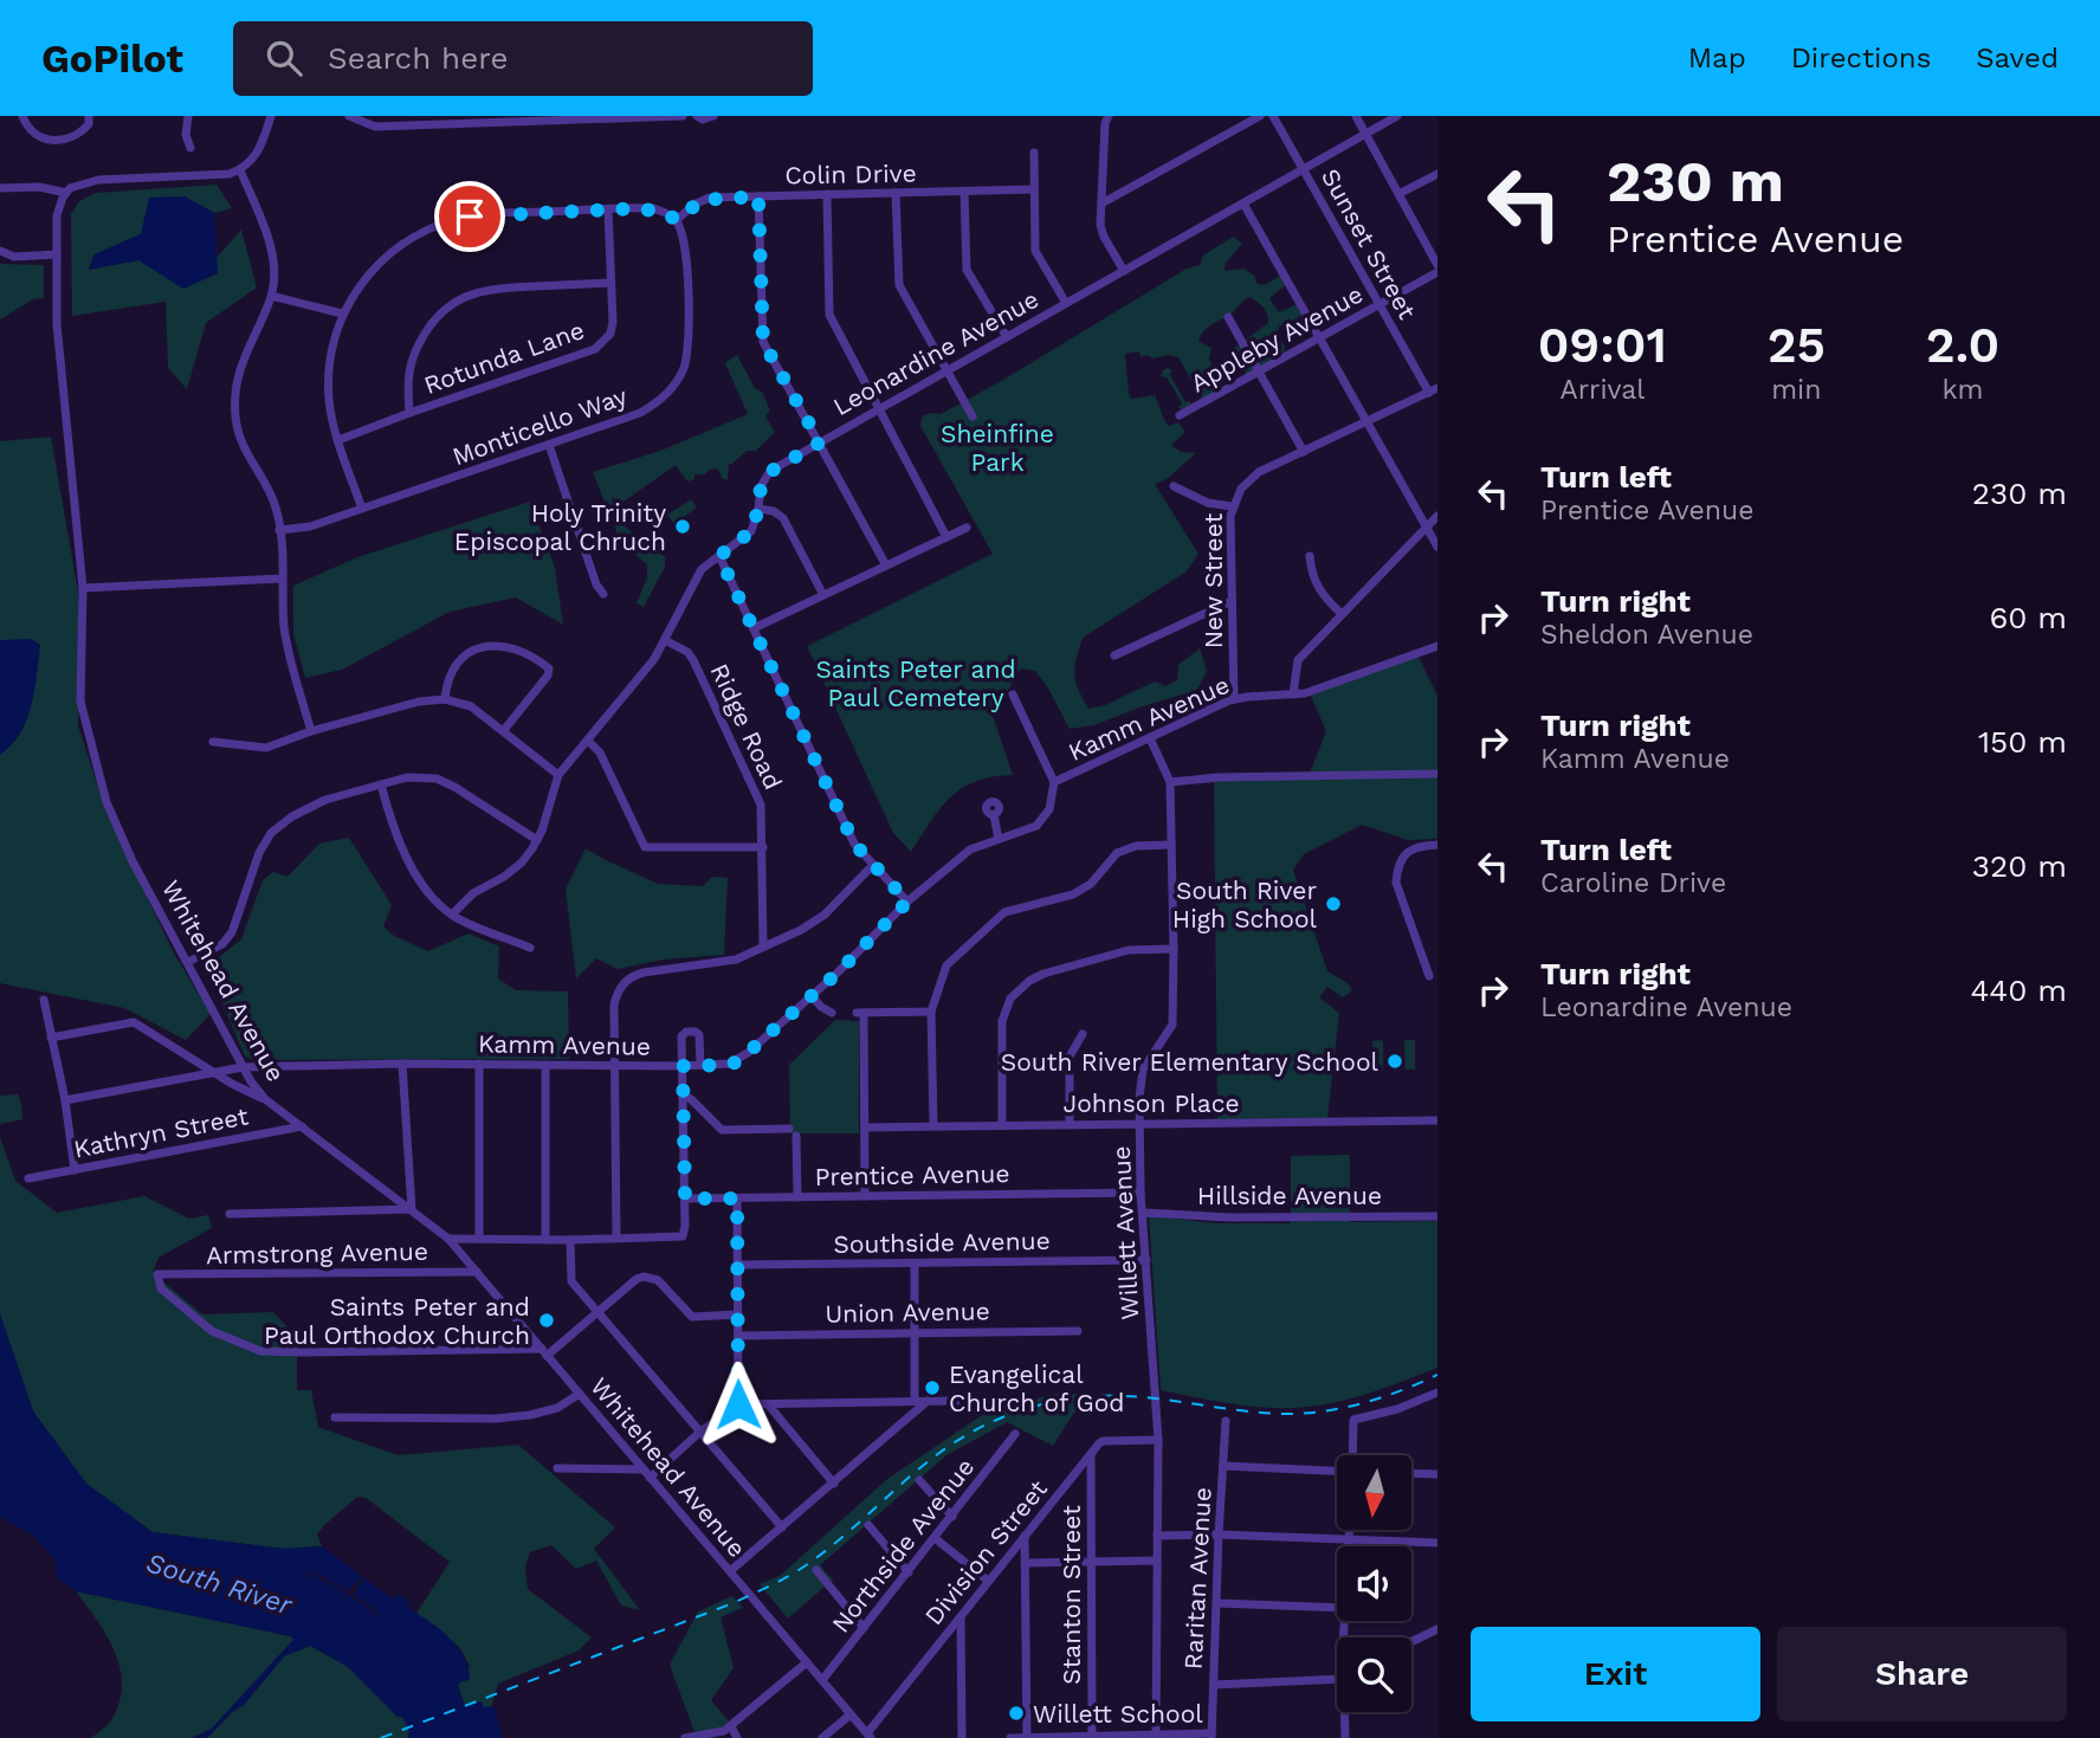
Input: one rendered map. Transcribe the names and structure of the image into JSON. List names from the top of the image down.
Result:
{
  "streets": {
    "street": [
      "Colin Drive",
      "Sunset Street",
      "Appleby Avenue",
      "Leonardine Avenue",
      "Rotunda Lane",
      "Monticello Way",
      "New Street",
      "Kamm Avenue",
      "Ridge Road",
      "Whitehead Avenue",
      "Johnson Place",
      "Kathryn Street",
      "Prentice Avenue",
      "Hillside Avenue",
      "Willett Avenue",
      "Southside Avenue",
      "Armstrong Avenue",
      "Union Avenue",
      "Northside Avenue",
      "Division Street",
      "Raritan Avenue",
      "Stanton Street"
    ]
  },
  "crossings": [
    ["Colin Drive", "Monticello Way"],
    ["Sunset Street", "Appleby Avenue"],
    ["Sunset Street", "Leonardine Avenue"],
    ["Sunset Street", "New Street"],
    ["Leonardine Avenue", "Ridge Road"],
    ["New Street", "Kamm Avenue"],
    ["Kamm Avenue", "Whitehead Avenue"],
    ["Kamm Avenue", "Willett Avenue"],
    ["Whitehead Avenue", "Kathryn Street"],
    ["Whitehead Avenue", "Armstrong Avenue"],
    ["Whitehead Avenue", "Northside Avenue"],
    ["Whitehead Avenue", "Division Street"],
    ["Johnson Place", "Willett Avenue"],
    ["Prentice Avenue", "Willett Avenue"],
    ["Hillside Avenue", "Willett Avenue"],
    ["Willett Avenue", "Southside Avenue"],
    ["Willett Avenue", "Division Street"],
    ["Division Street", "Stanton Street"]
  ],
  "water": ["South River"],
  "parks": ["Sheinfine Park", "Saints Peter and Paul Cemetery"],
  "places": [
    "Holy Trinity Episcopal Chruch",
    "South River High School",
    "South River Elementary School",
    "Saints Peter and Paul Orthodox Church",
    "Evangelical Church of God",
    "Willett School"
  ],
  "north": "bottom",
  "page": {
    "header": "GoPilot",
    "search": "Search here",
    "nav": ["Map", "Directions", "Saved"],
    "turn": ["230 m", "Prentice Avenue"],
    "eta": [
      "09:01",
      "Arrival",
      "25",
      "min",
      "2.0",
      "km"
    ],
    "list": [
      {
        "name": "Turn left",
        "note": "Prentice Avenue",
        "value": "230 m"
      },
      {
        "name": "Turn right",
        "note": "Sheldon Avenue",
        "value": "60 m"
      },
      {
        "name": "Turn right",
        "note": "Kamm Avenue",
        "value": "150 m"
      },
      {
        "name": "Turn left",
        "note": "Caroline Drive",
        "value": "320 m"
      },
      {
        "name": "Turn right",
        "note": "Leonardine Avenue",
        "value": "440 m"
      }
    ],
    "buttons": ["Exit", "Share"]
  }
}
